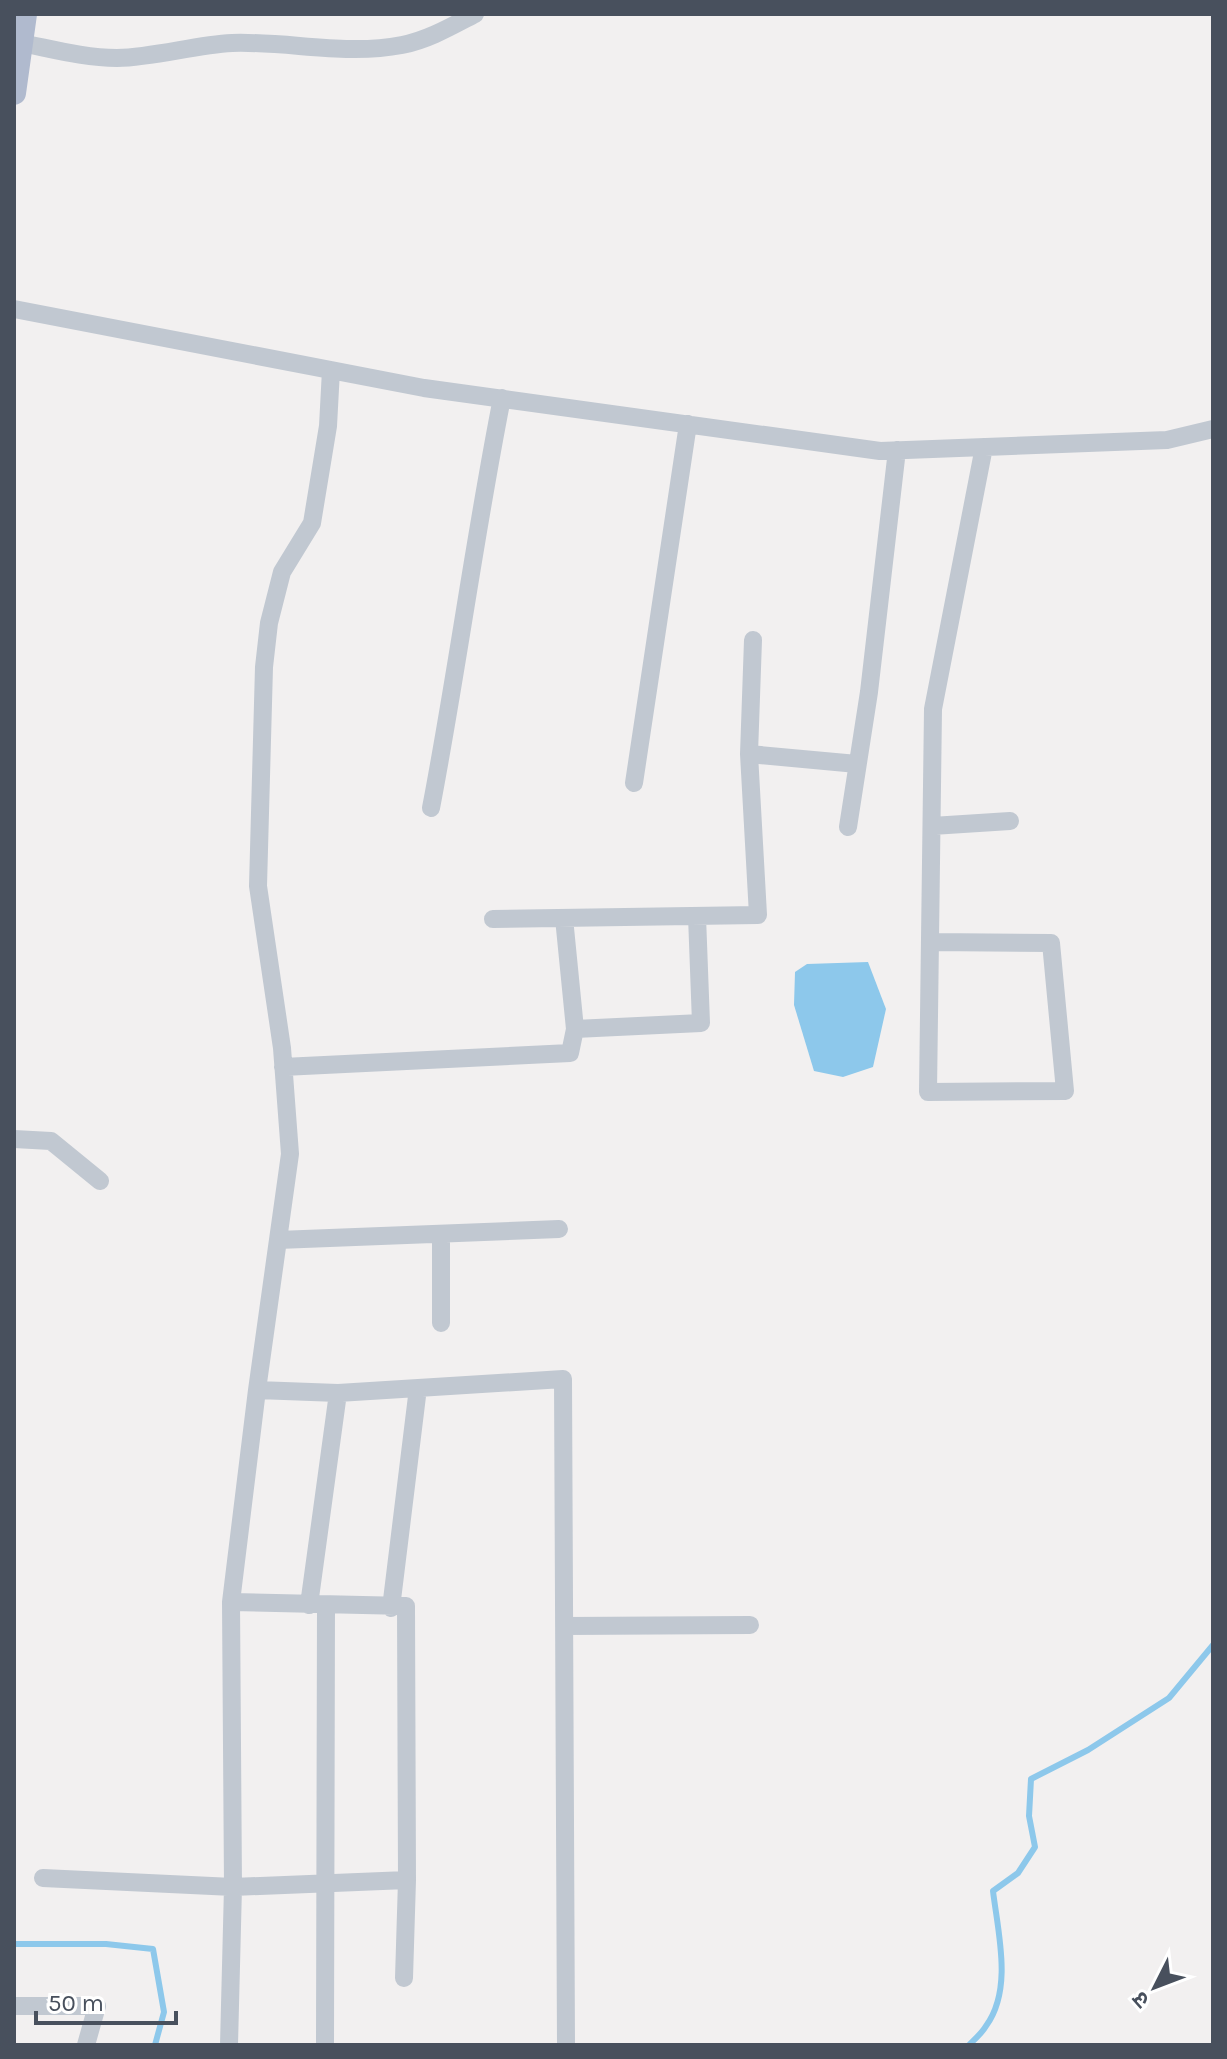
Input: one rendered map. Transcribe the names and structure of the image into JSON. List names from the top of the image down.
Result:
{
  "scale_bar": "50 m",
  "north": "bottom left"
}
